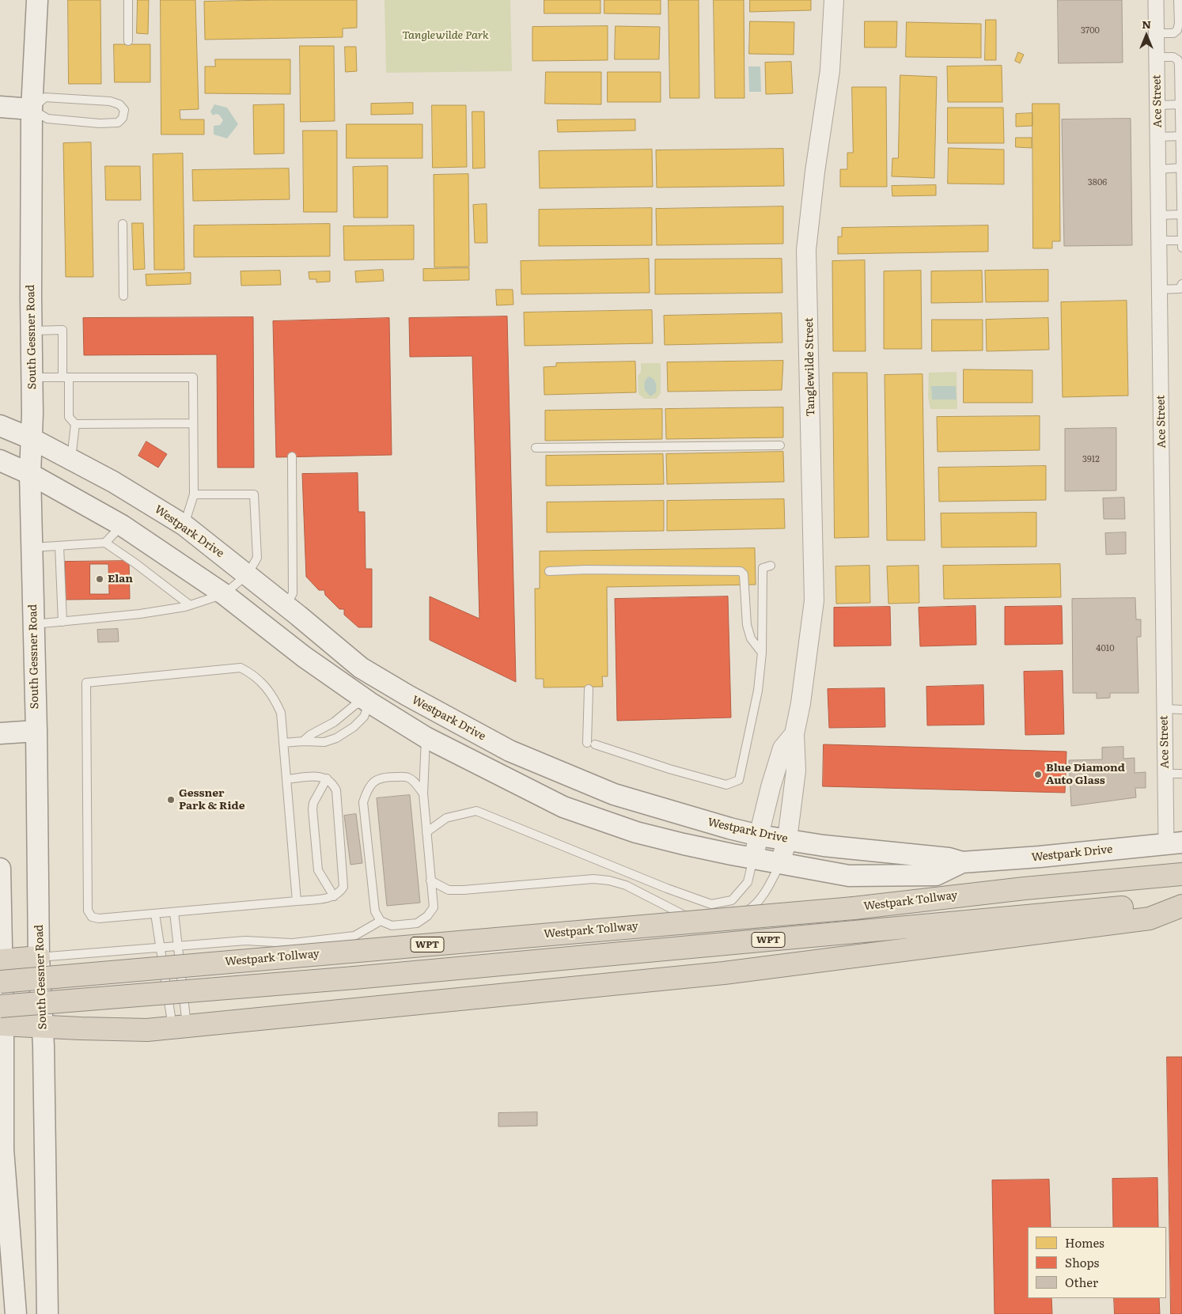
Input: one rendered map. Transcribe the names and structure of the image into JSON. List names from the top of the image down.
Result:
{
  "streets": {
    "highway": ["Westpark Tollway", "WPT"],
    "main road": ["South Gessner Road", "Westpark Drive"],
    "street": ["Ace Street", "Tanglewilde Street"]
  },
  "crossings": [
    ["Ace Street", "Westpark Drive"],
    ["South Gessner Road", "Westpark Drive"],
    ["Tanglewilde Street", "Westpark Drive"]
  ],
  "parks": ["Tanglewilde Park"],
  "places": ["Elan", "Blue Diamond Auto Glass", "Gessner Park & Ride"],
  "house_numbers": [
    "3700",
    "3806",
    "3912",
    "4010"
  ],
  "legend": ["Homes", "Shops", "Other"],
  "north": "top"
}
